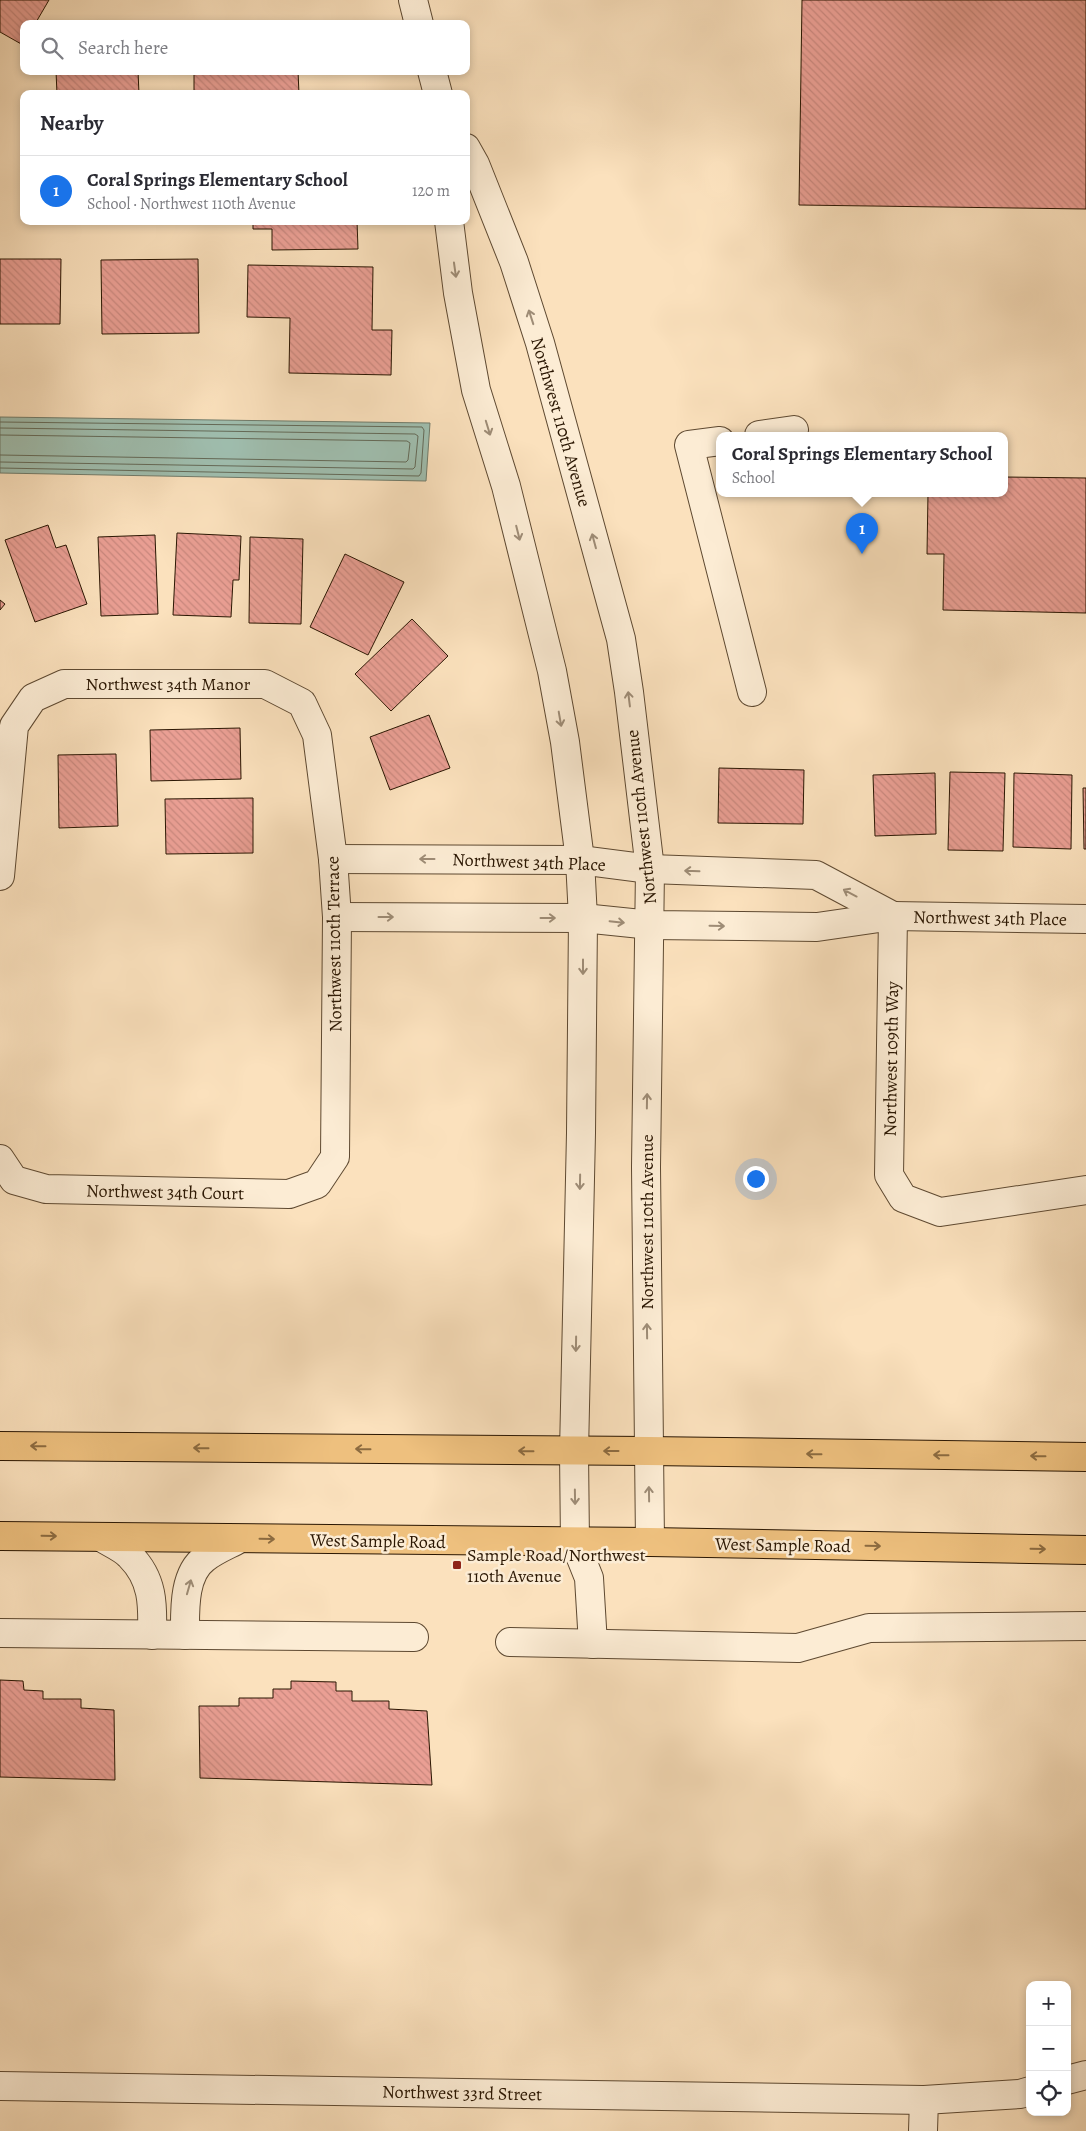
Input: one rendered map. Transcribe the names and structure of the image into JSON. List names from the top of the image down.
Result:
{
  "streets": {
    "main road": ["West Sample Road"],
    "street": [
      "Northwest 110th Avenue",
      "Northwest 34th Manor",
      "Northwest 34th Place",
      "Northwest 110th Terrace",
      "Northwest 109th Way",
      "Northwest 34th Court",
      "Northwest 33rd Street"
    ]
  },
  "crossings": [
    ["Northwest 110th Avenue", "Northwest 34th Place"],
    ["Northwest 110th Avenue", "West Sample Road"],
    ["Northwest 34th Manor", "Northwest 110th Terrace"],
    ["Northwest 34th Place", "Northwest 110th Terrace"],
    ["Northwest 34th Place", "Northwest 109th Way"],
    ["Northwest 110th Terrace", "Northwest 34th Court"]
  ],
  "places": {
    "transit": ["Sample Road/Northwest 110th Avenue"]
  },
  "page": {
    "search": "Search here",
    "heading": "Nearby",
    "list": [
      {
        "mark": "1",
        "name": "Coral Springs Elementary School",
        "note": "School · Northwest 110th Avenue",
        "value": "120 m"
      }
    ],
    "popup": ["Coral Springs Elementary School", "School"],
    "pins": "1",
    "map_buttons": ["+", "−"]
  }
}
